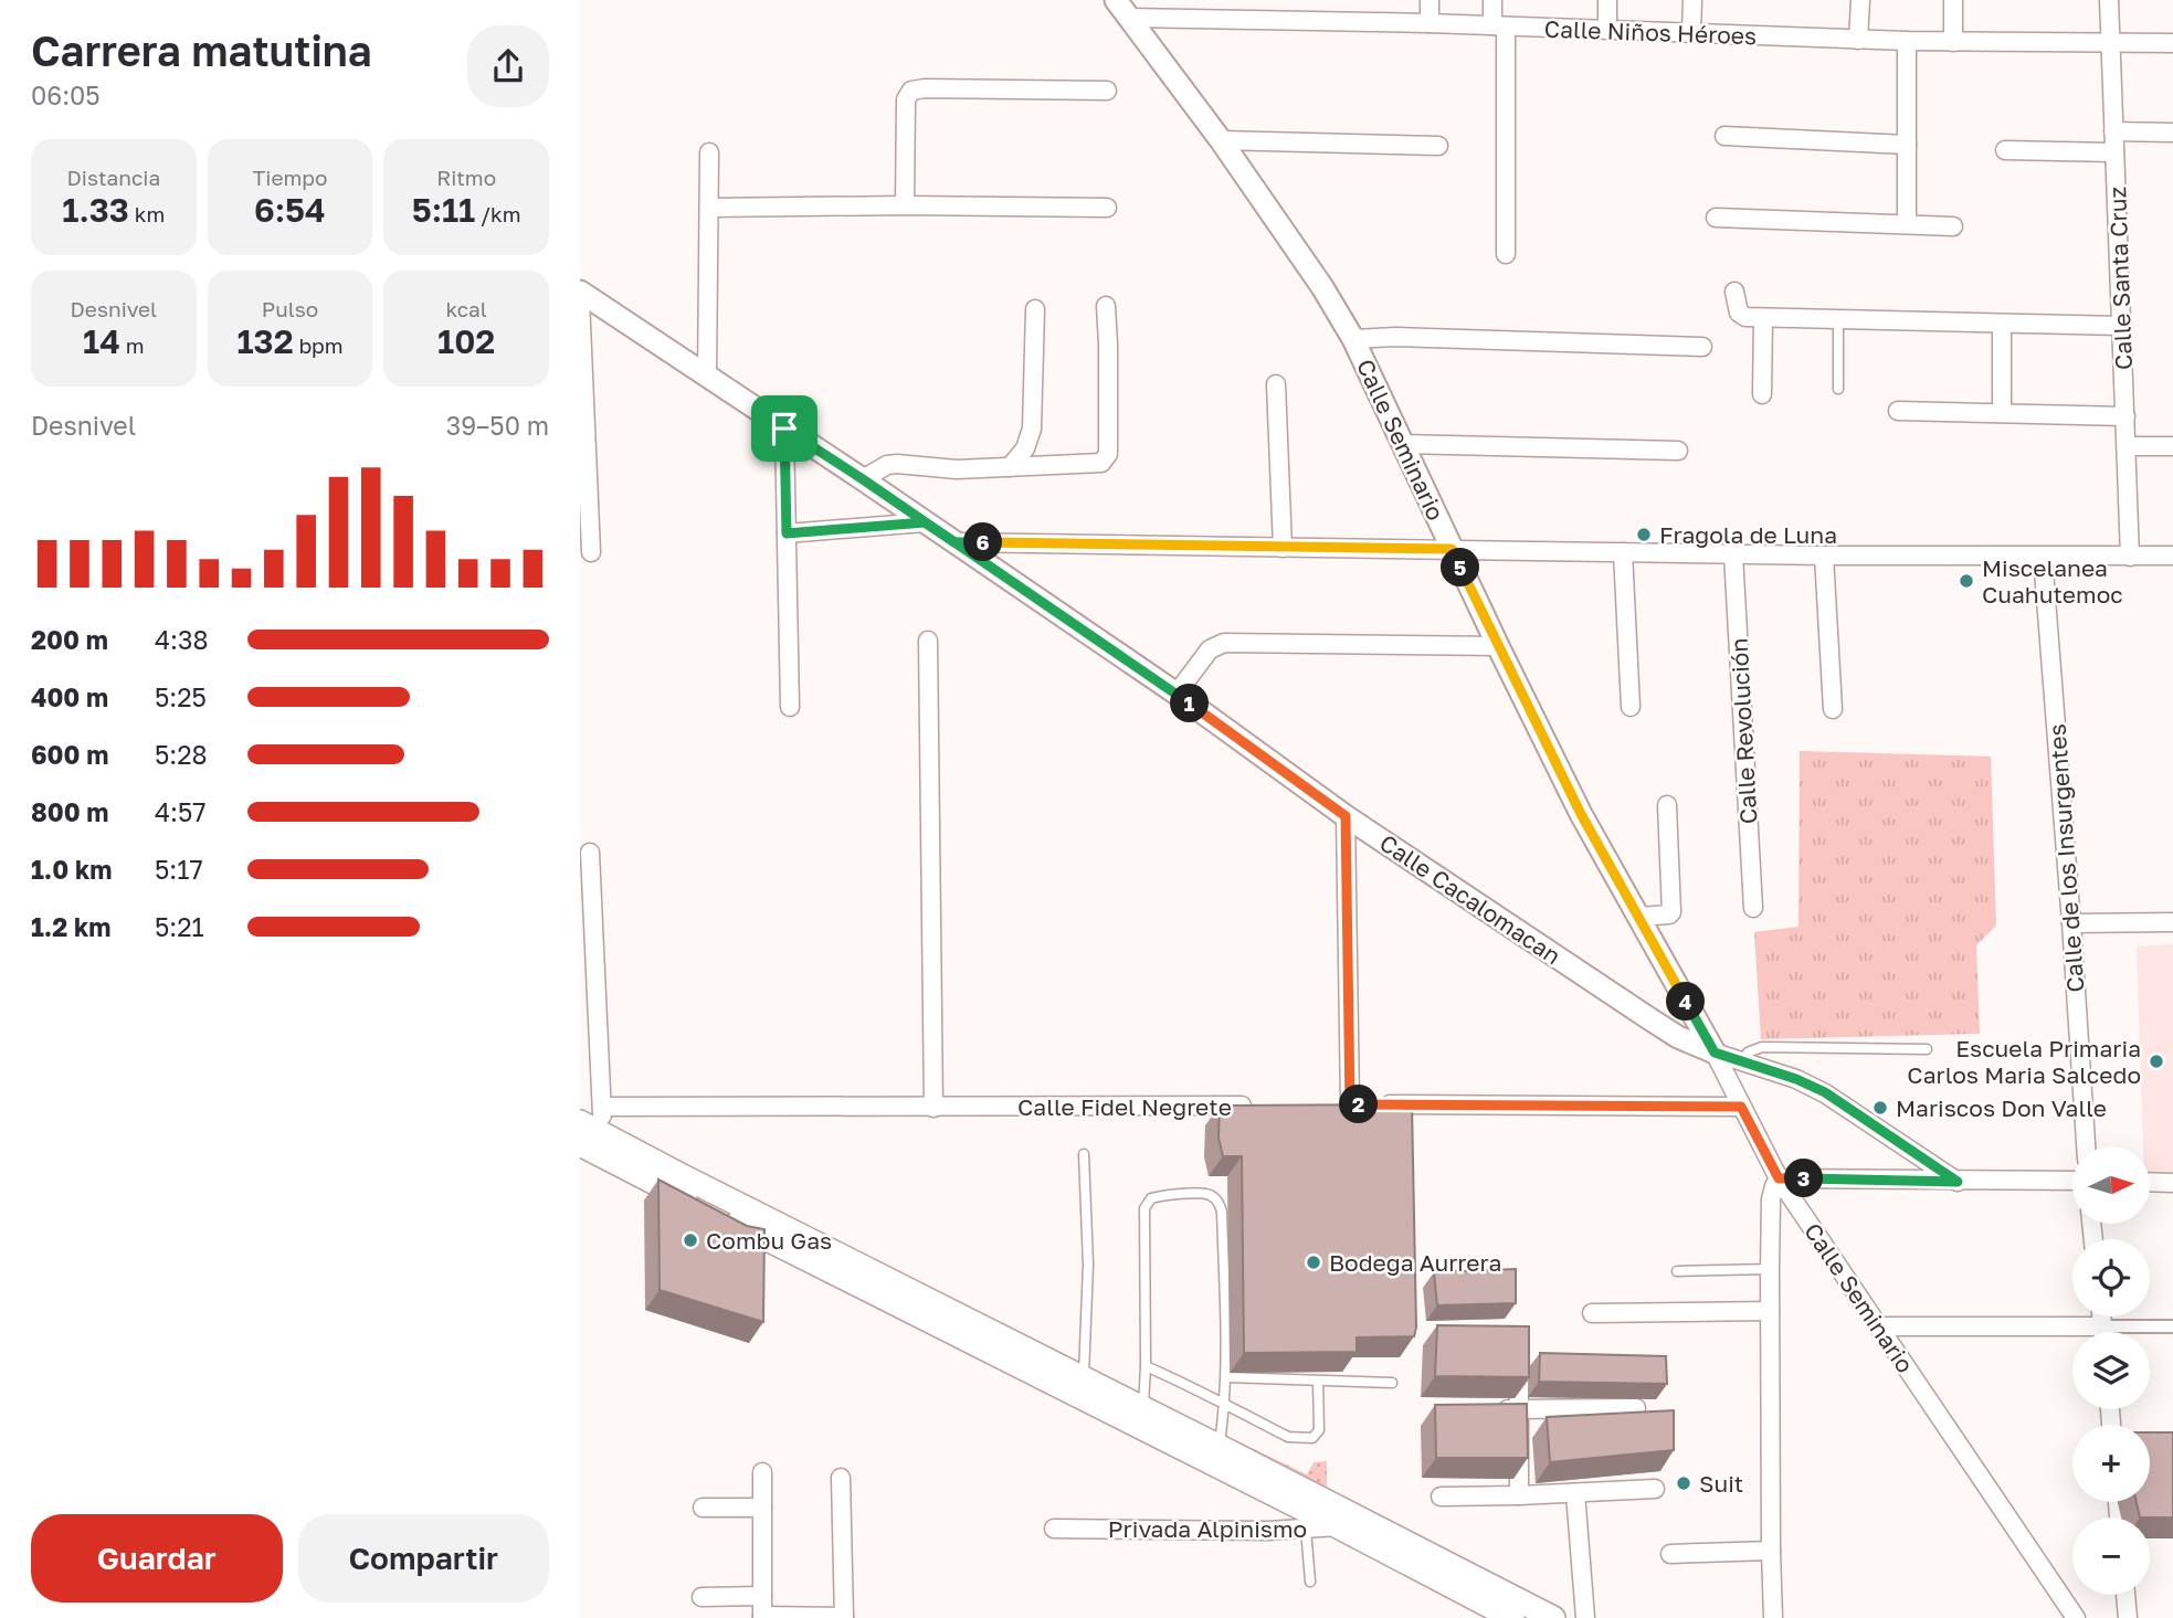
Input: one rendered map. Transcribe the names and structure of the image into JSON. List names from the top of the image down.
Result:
{
  "streets": {
    "street": [
      "Calle Niños Héroes",
      "Calle Santa Cruz",
      "Calle Seminario",
      "Calle Revolución",
      "Calle de los Insurgentes",
      "Calle Cacalomacan",
      "Calle Fidel Negrete",
      "Privada Alpinismo"
    ]
  },
  "crossings": [
    ["Calle Niños Héroes", "Calle Santa Cruz"],
    ["Calle Niños Héroes", "Calle Seminario"],
    ["Calle Seminario", "Calle Cacalomacan"]
  ],
  "places": [
    "Fragola de Luna",
    "Miscelanea Cuahutemoc",
    "Escuela Primaria Carlos Maria Salcedo",
    "Mariscos Don Valle",
    "Combu Gas",
    "Bodega Aurrera",
    "Suit"
  ],
  "north": "right",
  "page": {
    "heading": ["Carrera matutina", "06:05"],
    "stats": [
      ["Distancia", "1.33 km"],
      ["Tiempo", "6:54"],
      ["Ritmo", "5:11 /km"],
      ["Desnivel", "14 m"],
      ["Pulso", "132 bpm"],
      ["kcal", "102"]
    ],
    "chart": ["Desnivel", "39–50 m"],
    "pins": [
      "6",
      "5",
      "1",
      "4",
      "2",
      "3"
    ],
    "list": [
      {
        "name": "200 m",
        "note": "4:38"
      },
      {
        "name": "400 m",
        "note": "5:25"
      },
      {
        "name": "600 m",
        "note": "5:28"
      },
      {
        "name": "800 m",
        "note": "4:57"
      },
      {
        "name": "1.0 km",
        "note": "5:17"
      },
      {
        "name": "1.2 km",
        "note": "5:21"
      }
    ],
    "map_buttons": ["+", "−"],
    "buttons": ["Guardar", "Compartir"]
  }
}
